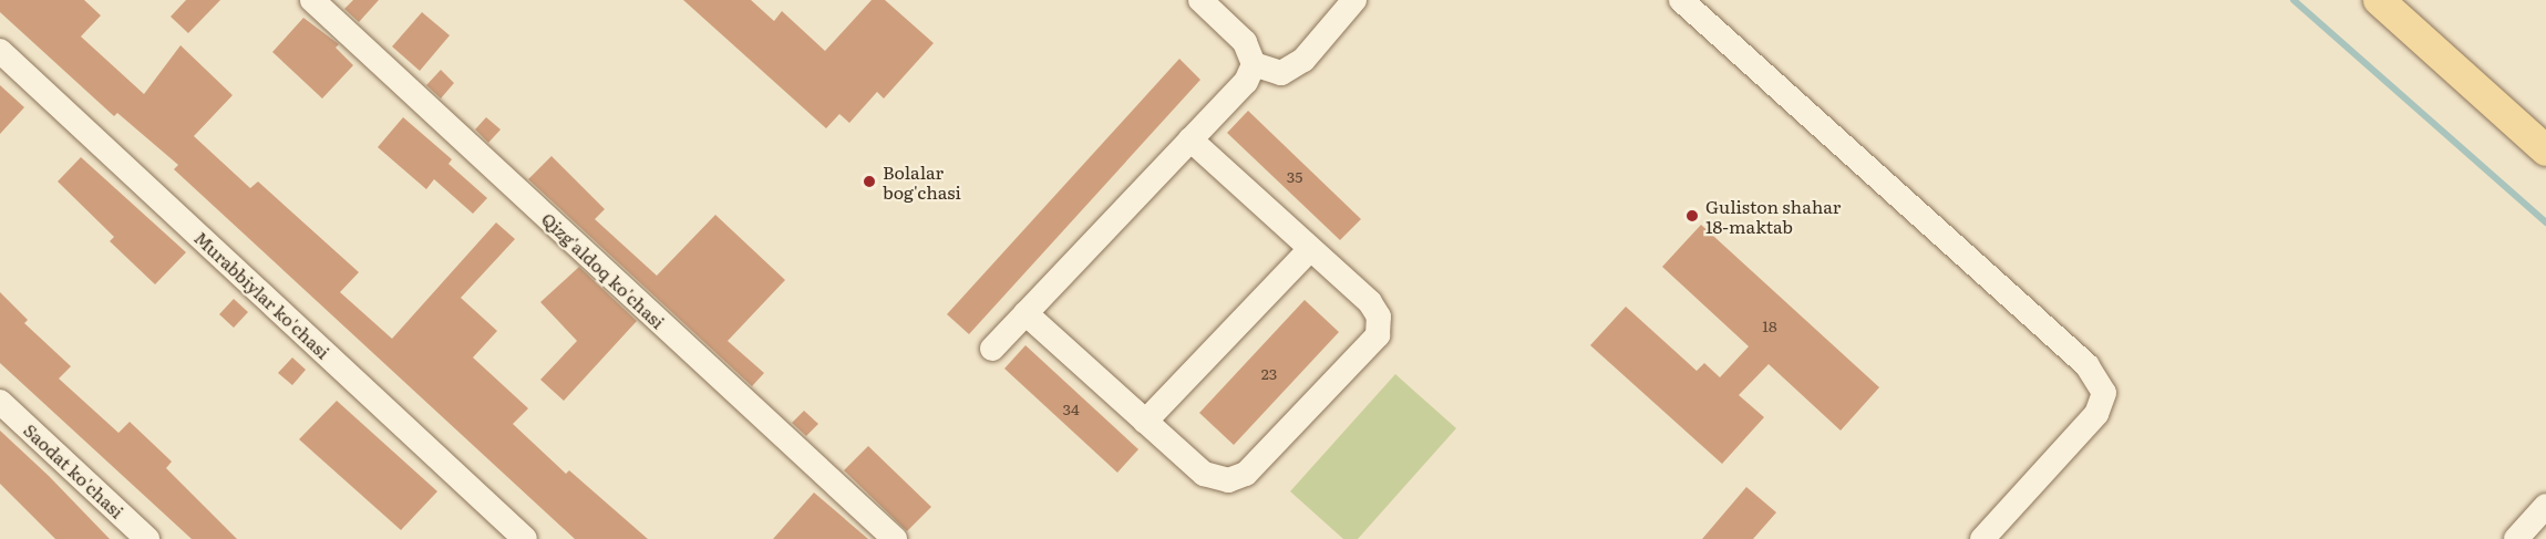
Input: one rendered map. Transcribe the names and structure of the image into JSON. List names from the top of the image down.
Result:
{
  "streets": {
    "street": ["Qizg'aldoq ko'chasi", "Murabbiylar ko'chasi", "Saodat ko'chasi"]
  },
  "places": ["Bolalar bog'chasi", "Guliston shahar 18-maktab"],
  "house_numbers": [
    "35",
    "18",
    "23",
    "34"
  ]
}
